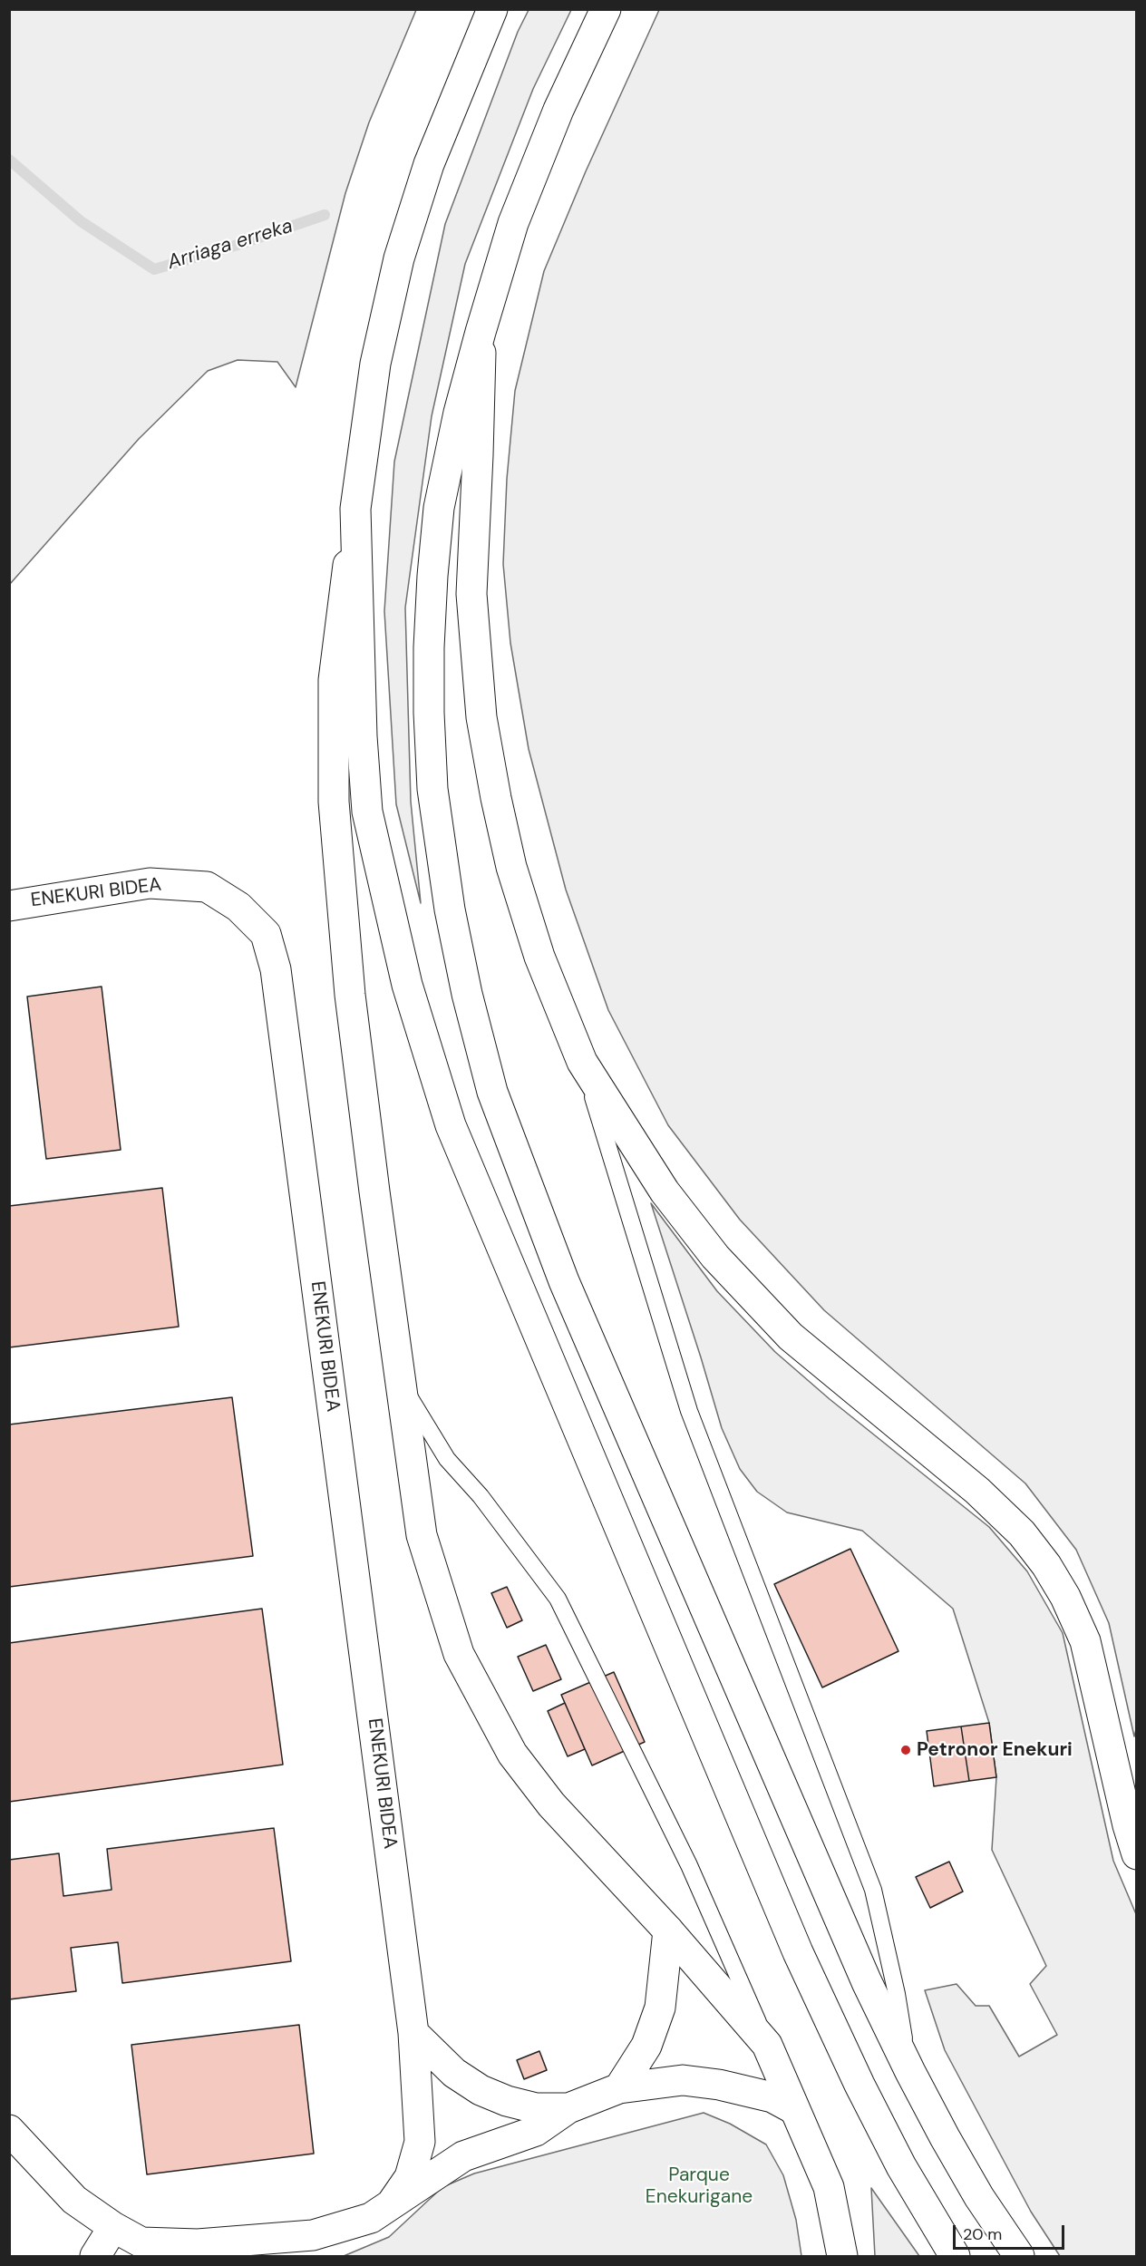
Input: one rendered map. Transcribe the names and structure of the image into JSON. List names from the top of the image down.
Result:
{
  "streets": {
    "street": ["ENEKURI BIDEA"]
  },
  "water": ["Arriaga erreka"],
  "parks": ["Parque Enekurigane"],
  "places": ["Petronor Enekuri"],
  "scale_bar": "20 m"
}
